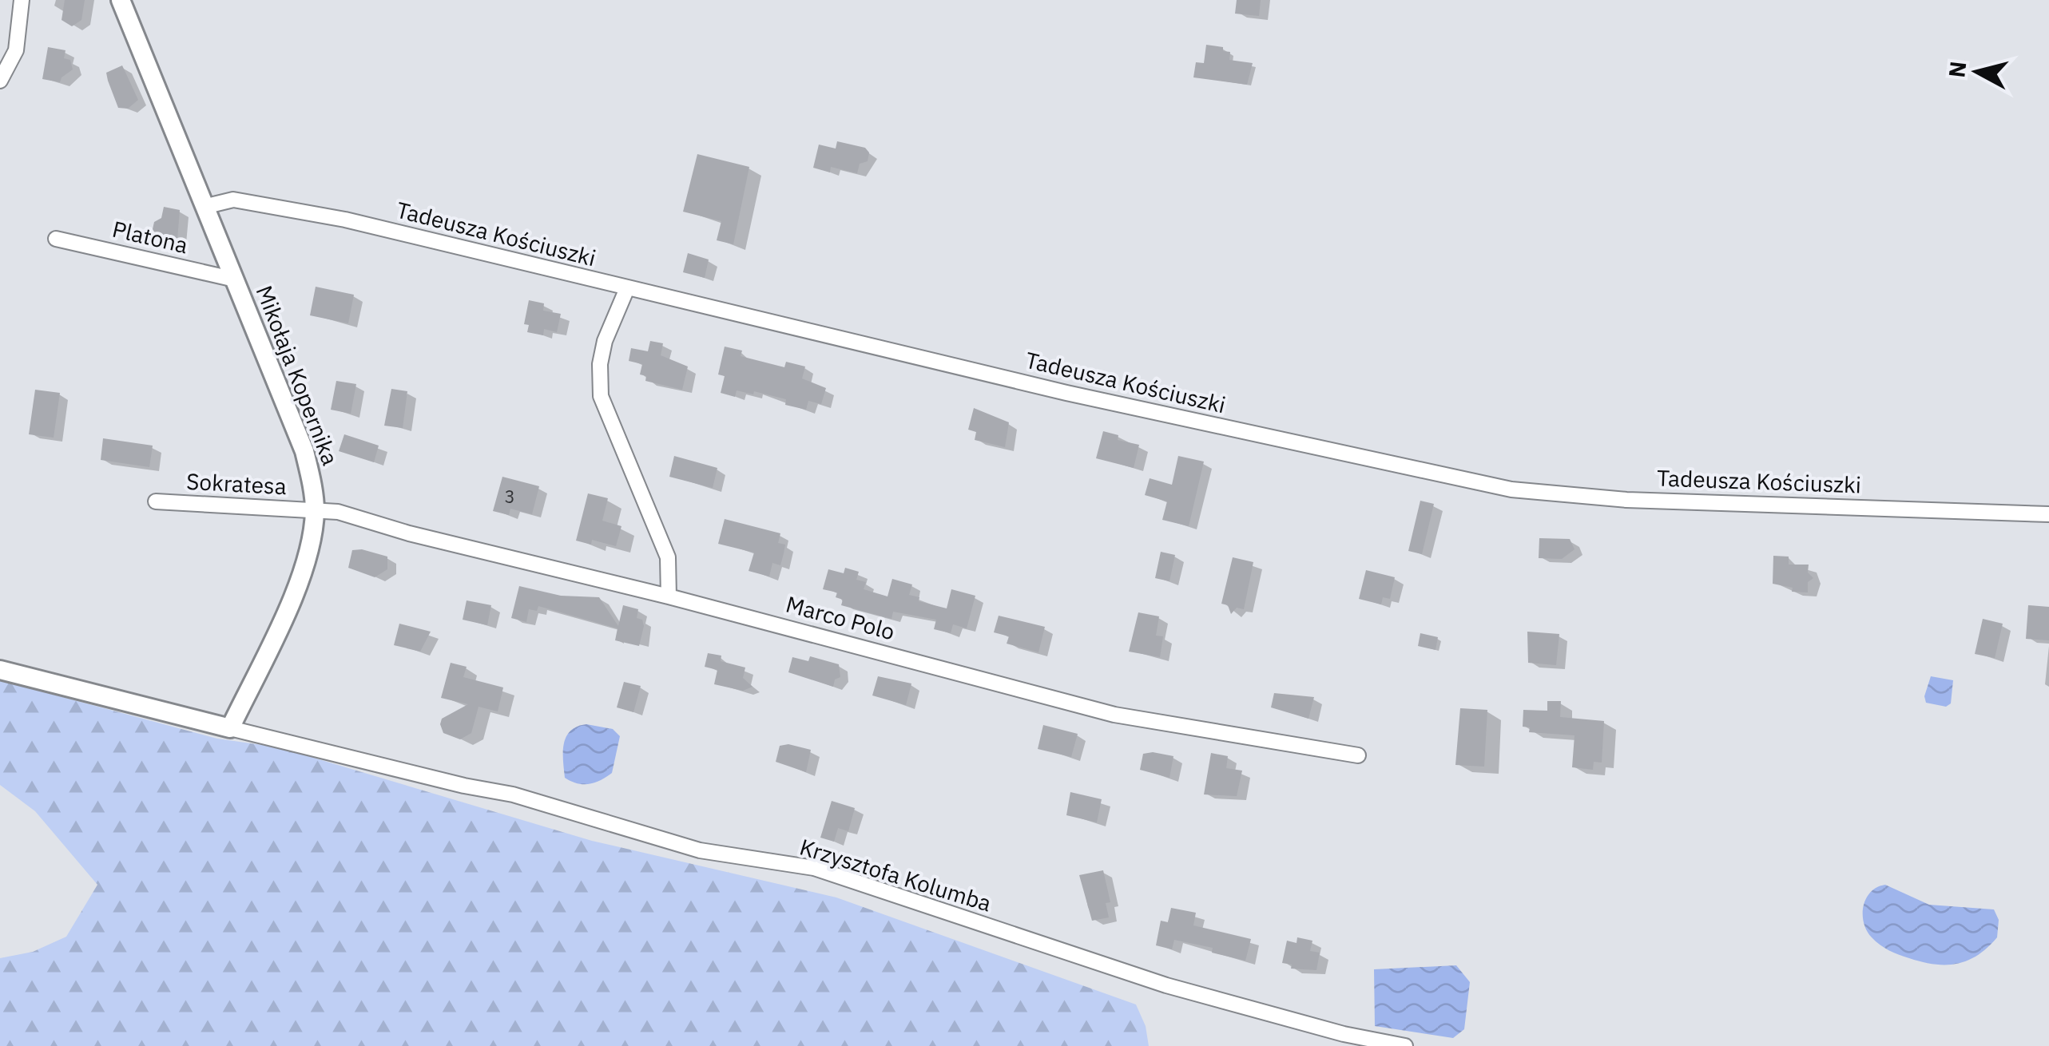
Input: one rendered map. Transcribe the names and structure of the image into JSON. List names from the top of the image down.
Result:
{
  "streets": {
    "street": [
      "Tadeusza Kościuszki",
      "Platona",
      "Mikołaja Kopernika",
      "Sokratesa",
      "Marco Polo",
      "Krzysztofa Kolumba"
    ]
  },
  "crossings": [
    ["Tadeusza Kościuszki", "Mikołaja Kopernika"],
    ["Platona", "Mikołaja Kopernika"],
    ["Mikołaja Kopernika", "Sokratesa"],
    ["Mikołaja Kopernika", "Marco Polo"],
    ["Mikołaja Kopernika", "Krzysztofa Kolumba"],
    ["Sokratesa", "Marco Polo"]
  ],
  "house_numbers": ["3"],
  "north": "left"
}
